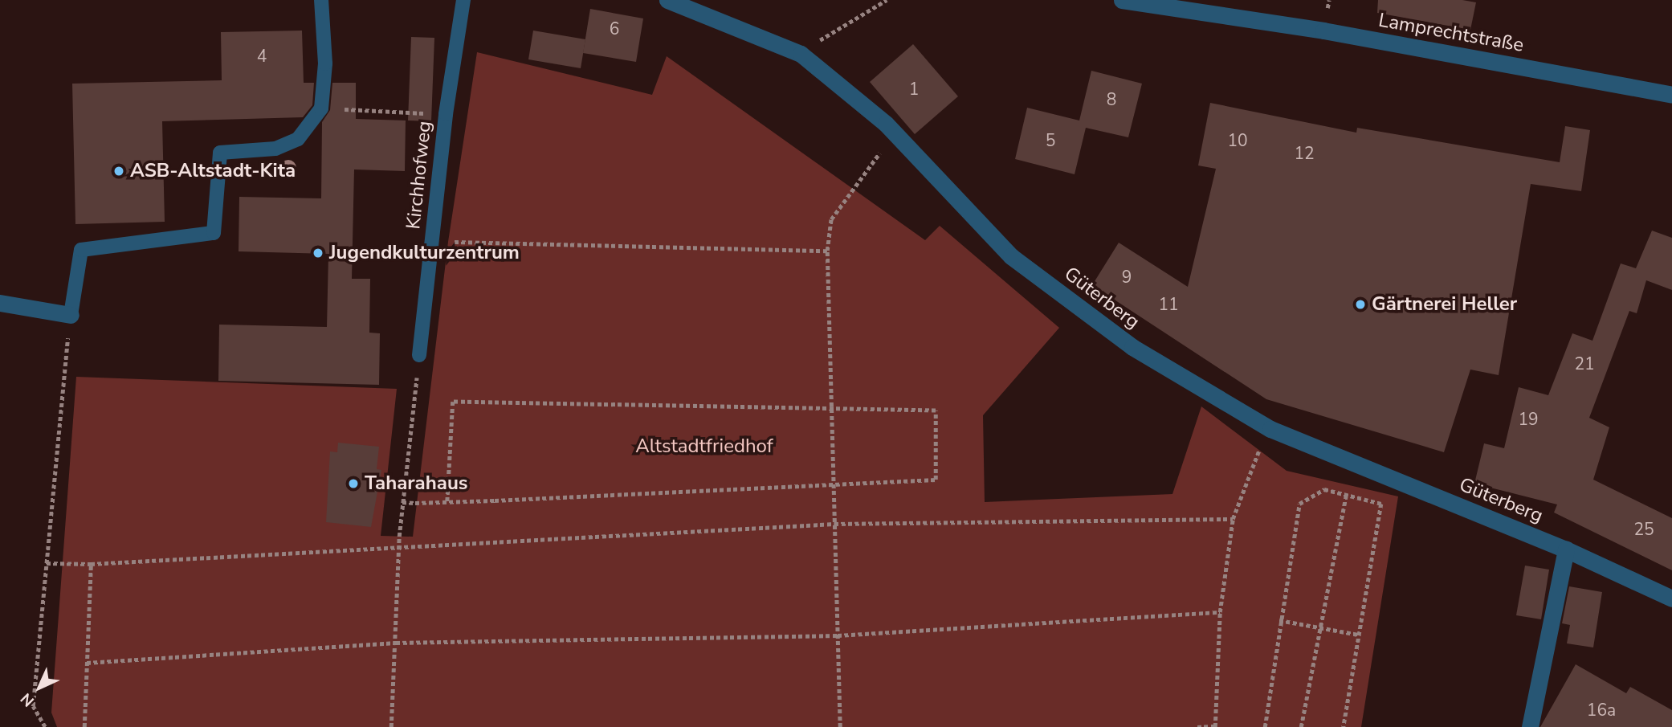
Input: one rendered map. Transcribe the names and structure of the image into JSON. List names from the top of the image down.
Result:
{
  "streets": {
    "street": ["Lamprechtstraße", "Güterberg"],
    "lane": ["Kirchhofweg"]
  },
  "parks": ["Altstadtfriedhof"],
  "places": [
    "ASB-Altstadt-Kita",
    "Jugendkulturzentrum",
    "Gärtnerei Heller",
    "Taharahaus"
  ],
  "house_numbers": [
    "6",
    "4",
    "1",
    "8",
    "5",
    "10",
    "12",
    "9",
    "11",
    "21",
    "19",
    "25",
    "16a"
  ],
  "north": "bottom left"
}
